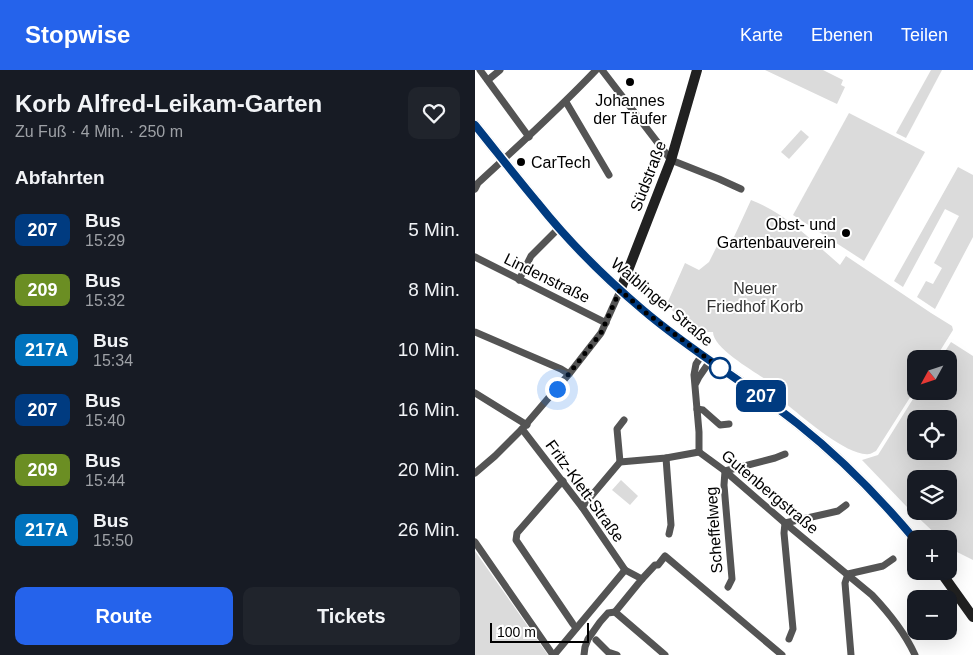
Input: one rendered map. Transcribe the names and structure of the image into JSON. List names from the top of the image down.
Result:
{
  "streets": {
    "street": [
      "Südstraße",
      "Lindenstraße",
      "Waiblinger Straße",
      "Fritz-Klett-Straße",
      "Gutenbergstraße",
      "Scheffelweg"
    ]
  },
  "crossings": [
    ["Südstraße", "Waiblinger Straße"],
    ["Gutenbergstraße", "Scheffelweg"]
  ],
  "parks": ["Neuer Friedhof Korb"],
  "places": ["Johannes der Täufer", "CarTech", "Obst- und Gartenbauverein"],
  "lines": ["bus line 207"],
  "scale_bar": "100 m",
  "north": "bottom left",
  "page": {
    "header": "Stopwise",
    "nav": ["Karte", "Ebenen", "Teilen"],
    "heading": [
      ["Korb Alfred-Leikam-Garten", "Zu Fuß · 4 Min. · 250 m"],
      "Abfahrten"
    ],
    "on_map": "207",
    "list": [
      {
        "mark": "207",
        "name": "Bus",
        "note": "15:29",
        "value": "5 Min."
      },
      {
        "mark": "209",
        "name": "Bus",
        "note": "15:32",
        "value": "8 Min."
      },
      {
        "mark": "217A",
        "name": "Bus",
        "note": "15:34",
        "value": "10 Min."
      },
      {
        "mark": "207",
        "name": "Bus",
        "note": "15:40",
        "value": "16 Min."
      },
      {
        "mark": "209",
        "name": "Bus",
        "note": "15:44",
        "value": "20 Min."
      },
      {
        "mark": "217A",
        "name": "Bus",
        "note": "15:50",
        "value": "26 Min."
      }
    ],
    "map_buttons": ["+", "−"],
    "buttons": ["Route", "Tickets"],
    "scale": "100 m"
  }
}
